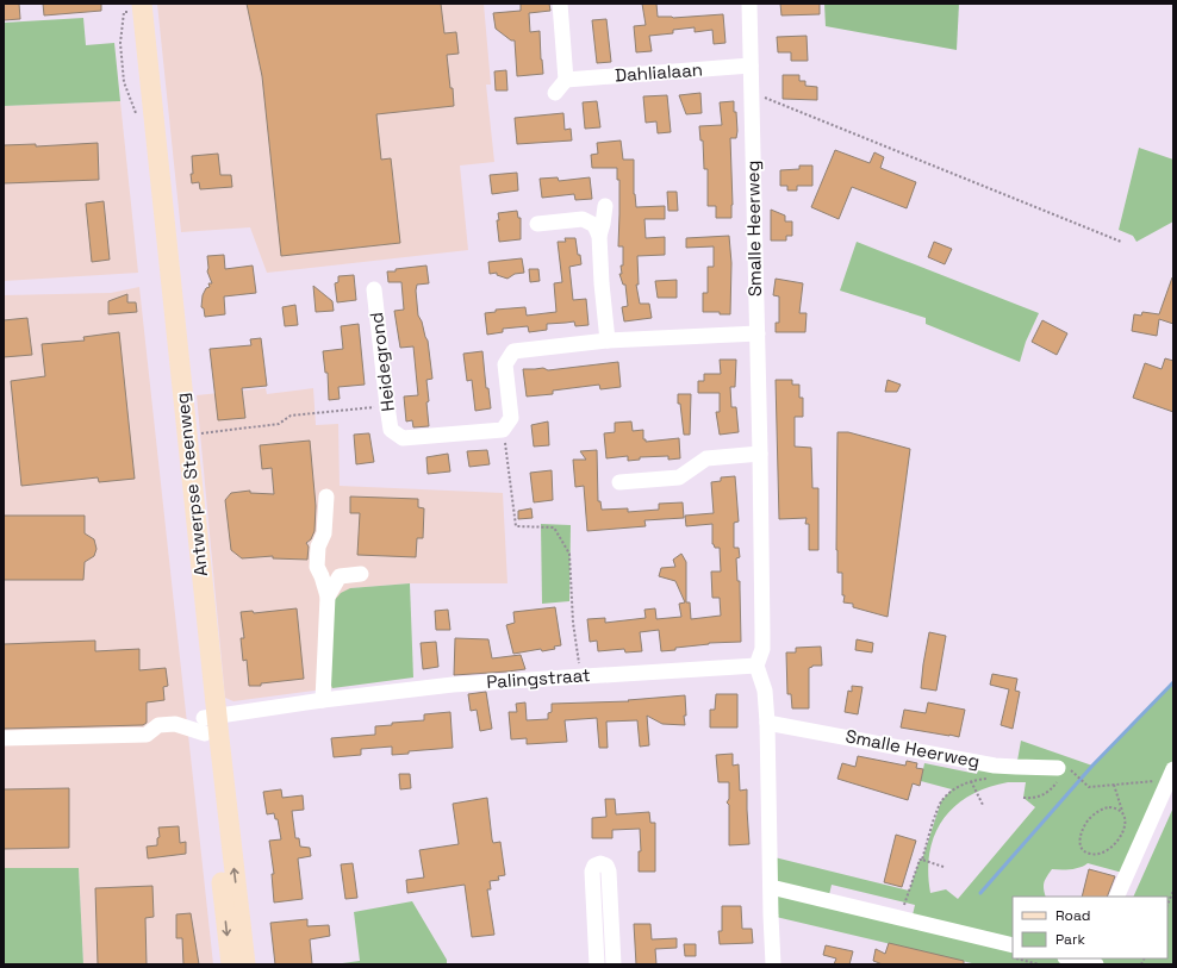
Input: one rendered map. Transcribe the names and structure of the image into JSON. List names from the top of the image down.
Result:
{
  "streets": {
    "main road": ["Antwerpse Steenweg"],
    "street": [
      "Dahlialaan",
      "Smalle Heerweg",
      "Heidegrond",
      "Palingstraat"
    ]
  },
  "crossings": [
    ["Dahlialaan", "Smalle Heerweg"],
    ["Smalle Heerweg", "Palingstraat"],
    ["Antwerpse Steenweg", "Palingstraat"]
  ],
  "legend": ["Road", "Park"]
}
